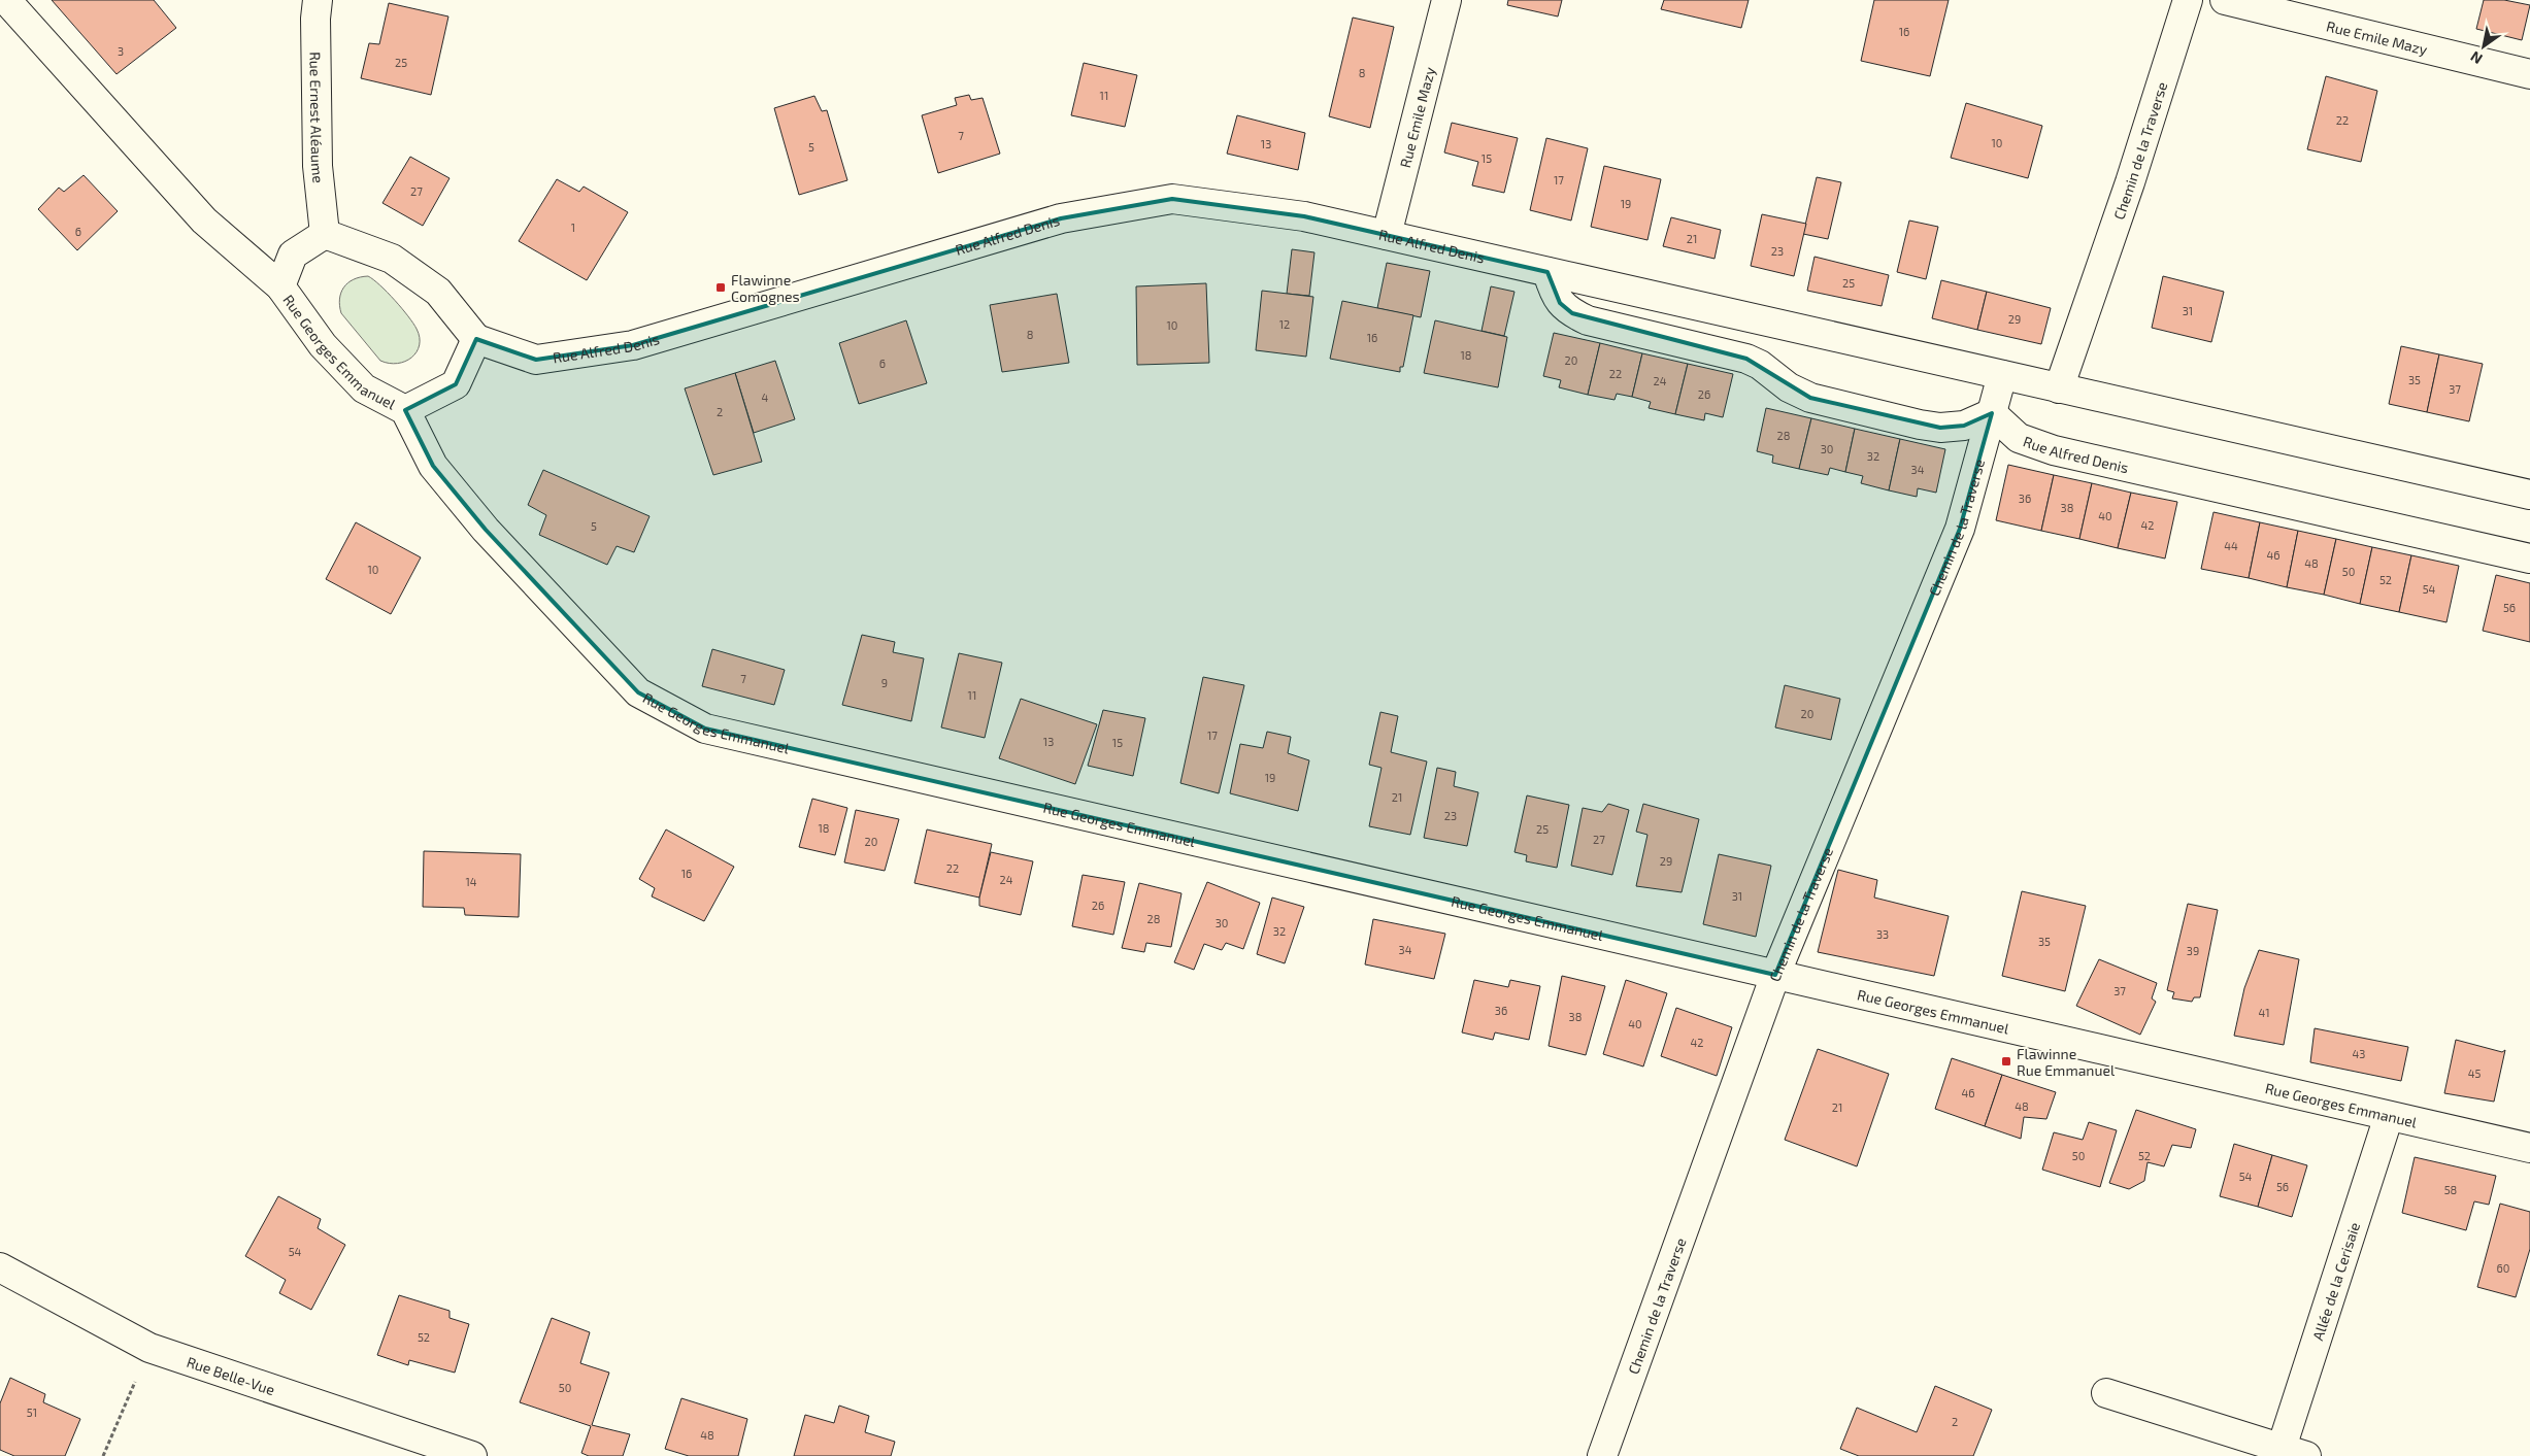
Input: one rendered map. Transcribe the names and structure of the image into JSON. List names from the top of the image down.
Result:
{
  "streets": {
    "street": [
      "Rue Emile Mazy",
      "Rue Ernest Aléaume",
      "Chemin de la Traverse",
      "Rue Alfred Denis",
      "Rue Georges Emmanuel",
      "Allée de la Cerisaie",
      "Rue Belle-Vue"
    ]
  },
  "crossings": [
    ["Rue Emile Mazy", "Rue Alfred Denis"],
    ["Chemin de la Traverse", "Rue Alfred Denis"],
    ["Chemin de la Traverse", "Rue Georges Emmanuel"],
    ["Rue Georges Emmanuel", "Allée de la Cerisaie"]
  ],
  "places": {
    "transit": ["Flawinne Comognes", "Flawinne Rue Emmanuel"]
  },
  "house_numbers": [
    "16",
    "3",
    "25",
    "8",
    "11",
    "22",
    "7",
    "10",
    "13",
    "5",
    "15",
    "17",
    "27",
    "19",
    "1",
    "6",
    "21",
    "23",
    "25",
    "31",
    "29",
    "12",
    "10",
    "8",
    "16",
    "18",
    "20",
    "6",
    "22",
    "35",
    "24",
    "37",
    "26",
    "4",
    "2",
    "28",
    "30",
    "32",
    "34",
    "36",
    "38",
    "40",
    "42",
    "5",
    "44",
    "46",
    "48",
    "10",
    "50",
    "52",
    "54",
    "56",
    "7",
    "9",
    "11",
    "20",
    "17",
    "13",
    "15",
    "19",
    "21",
    "23",
    "18",
    "25",
    "27",
    "20",
    "29",
    "22",
    "16",
    "24",
    "14",
    "31",
    "26",
    "28",
    "30",
    "32",
    "33",
    "35",
    "34",
    "39",
    "37",
    "36",
    "41",
    "38",
    "40",
    "42",
    "43",
    "45",
    "46",
    "48",
    "21",
    "50",
    "52",
    "54",
    "56",
    "58",
    "54",
    "60",
    "52",
    "50",
    "51",
    "2",
    "48"
  ],
  "north": "bottom left"
}
